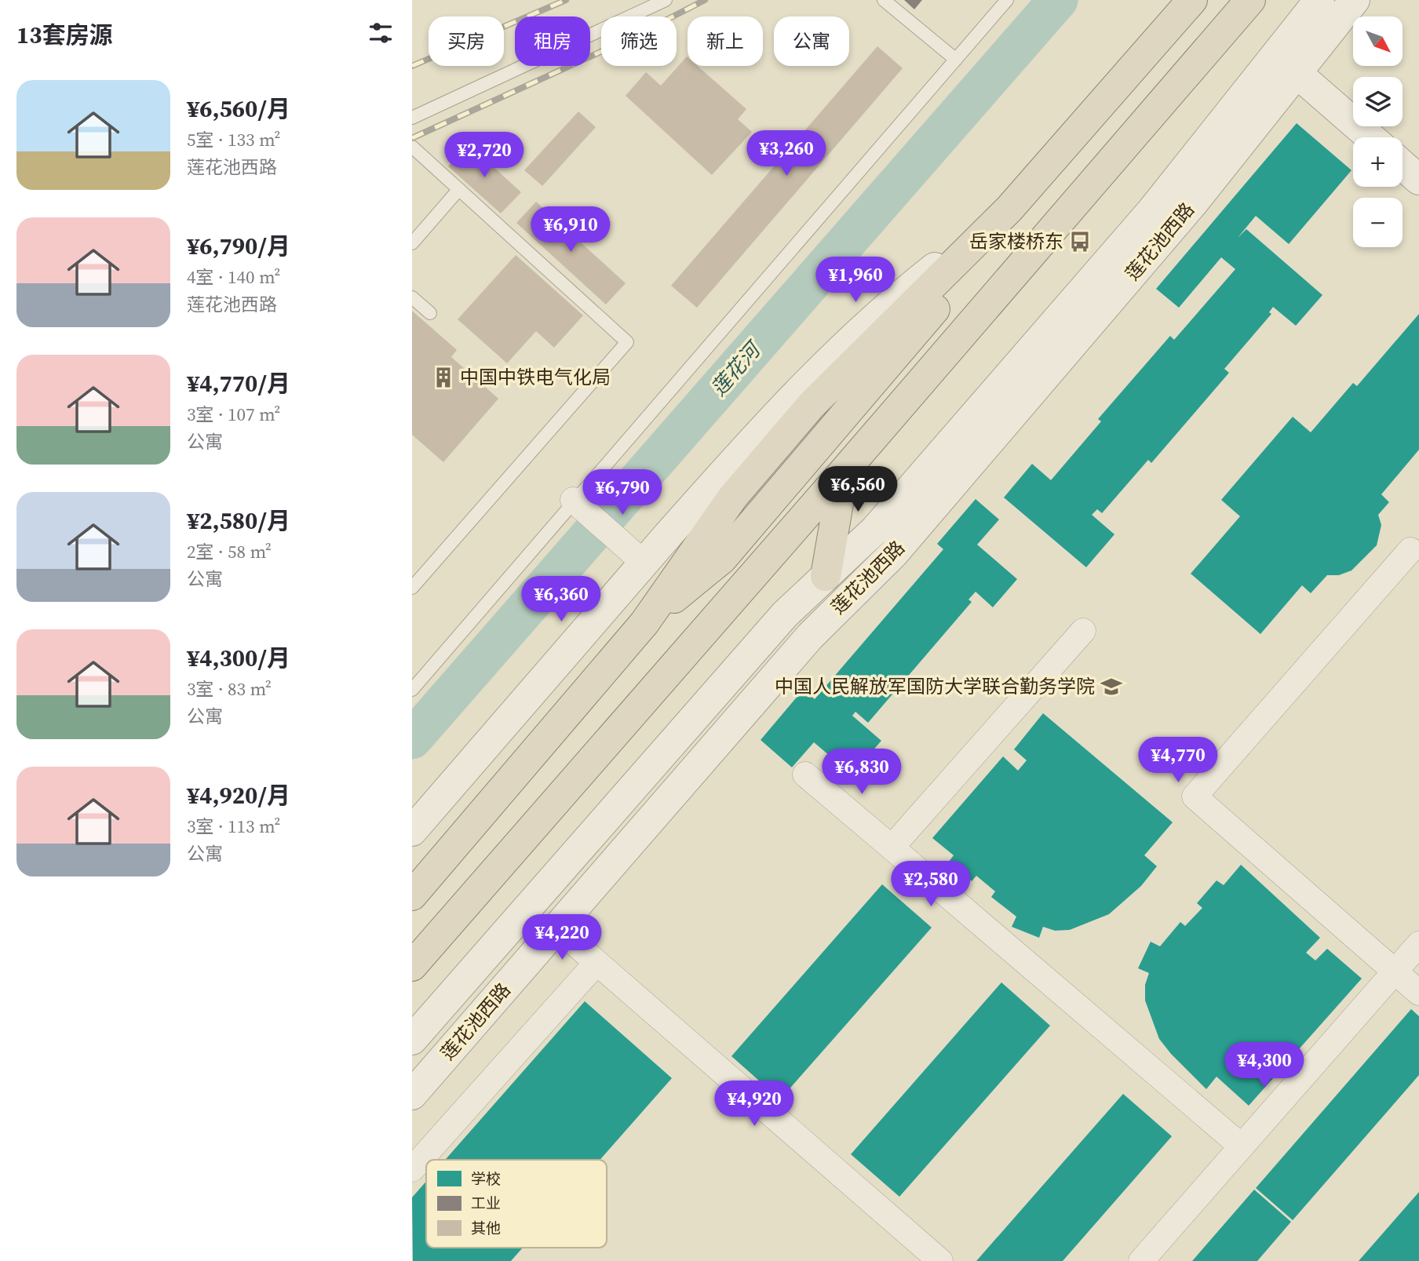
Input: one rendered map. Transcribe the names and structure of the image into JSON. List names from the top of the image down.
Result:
{
  "streets": {
    "street": ["莲花池西路"]
  },
  "water": ["莲花河"],
  "places": {
    "bus stop": ["岳家楼桥东"],
    "building": ["中国中铁电气化局"],
    "school or university": ["中国人民解放军国防大学联合勤务学院"]
  },
  "legend": ["学校", "工业", "其他"],
  "north": "bottom right",
  "page": {
    "heading": "13套房源",
    "map_buttons": ["+", "−"],
    "chip": [
      "买房",
      "租房",
      "筛选",
      "新上",
      "公寓"
    ],
    "list": [
      {
        "name": "¥6,560/月",
        "note": "5室 · 133 m² · 莲花池西路"
      },
      {
        "name": "¥6,790/月",
        "note": "4室 · 140 m² · 莲花池西路"
      },
      {
        "name": "¥4,770/月",
        "note": "3室 · 107 m² · 公寓"
      },
      {
        "name": "¥2,580/月",
        "note": "2室 · 58 m² · 公寓"
      },
      {
        "name": "¥4,300/月",
        "note": "3室 · 83 m² · 公寓"
      },
      {
        "name": "¥4,920/月",
        "note": "3室 · 113 m² · 公寓"
      }
    ],
    "price": [
      "¥3,260",
      "¥2,720",
      "¥6,910",
      "¥1,960",
      "¥6,560",
      "¥6,790",
      "¥6,360",
      "¥4,770",
      "¥6,830",
      "¥2,580",
      "¥4,220",
      "¥4,300",
      "¥4,920"
    ]
  }
}
